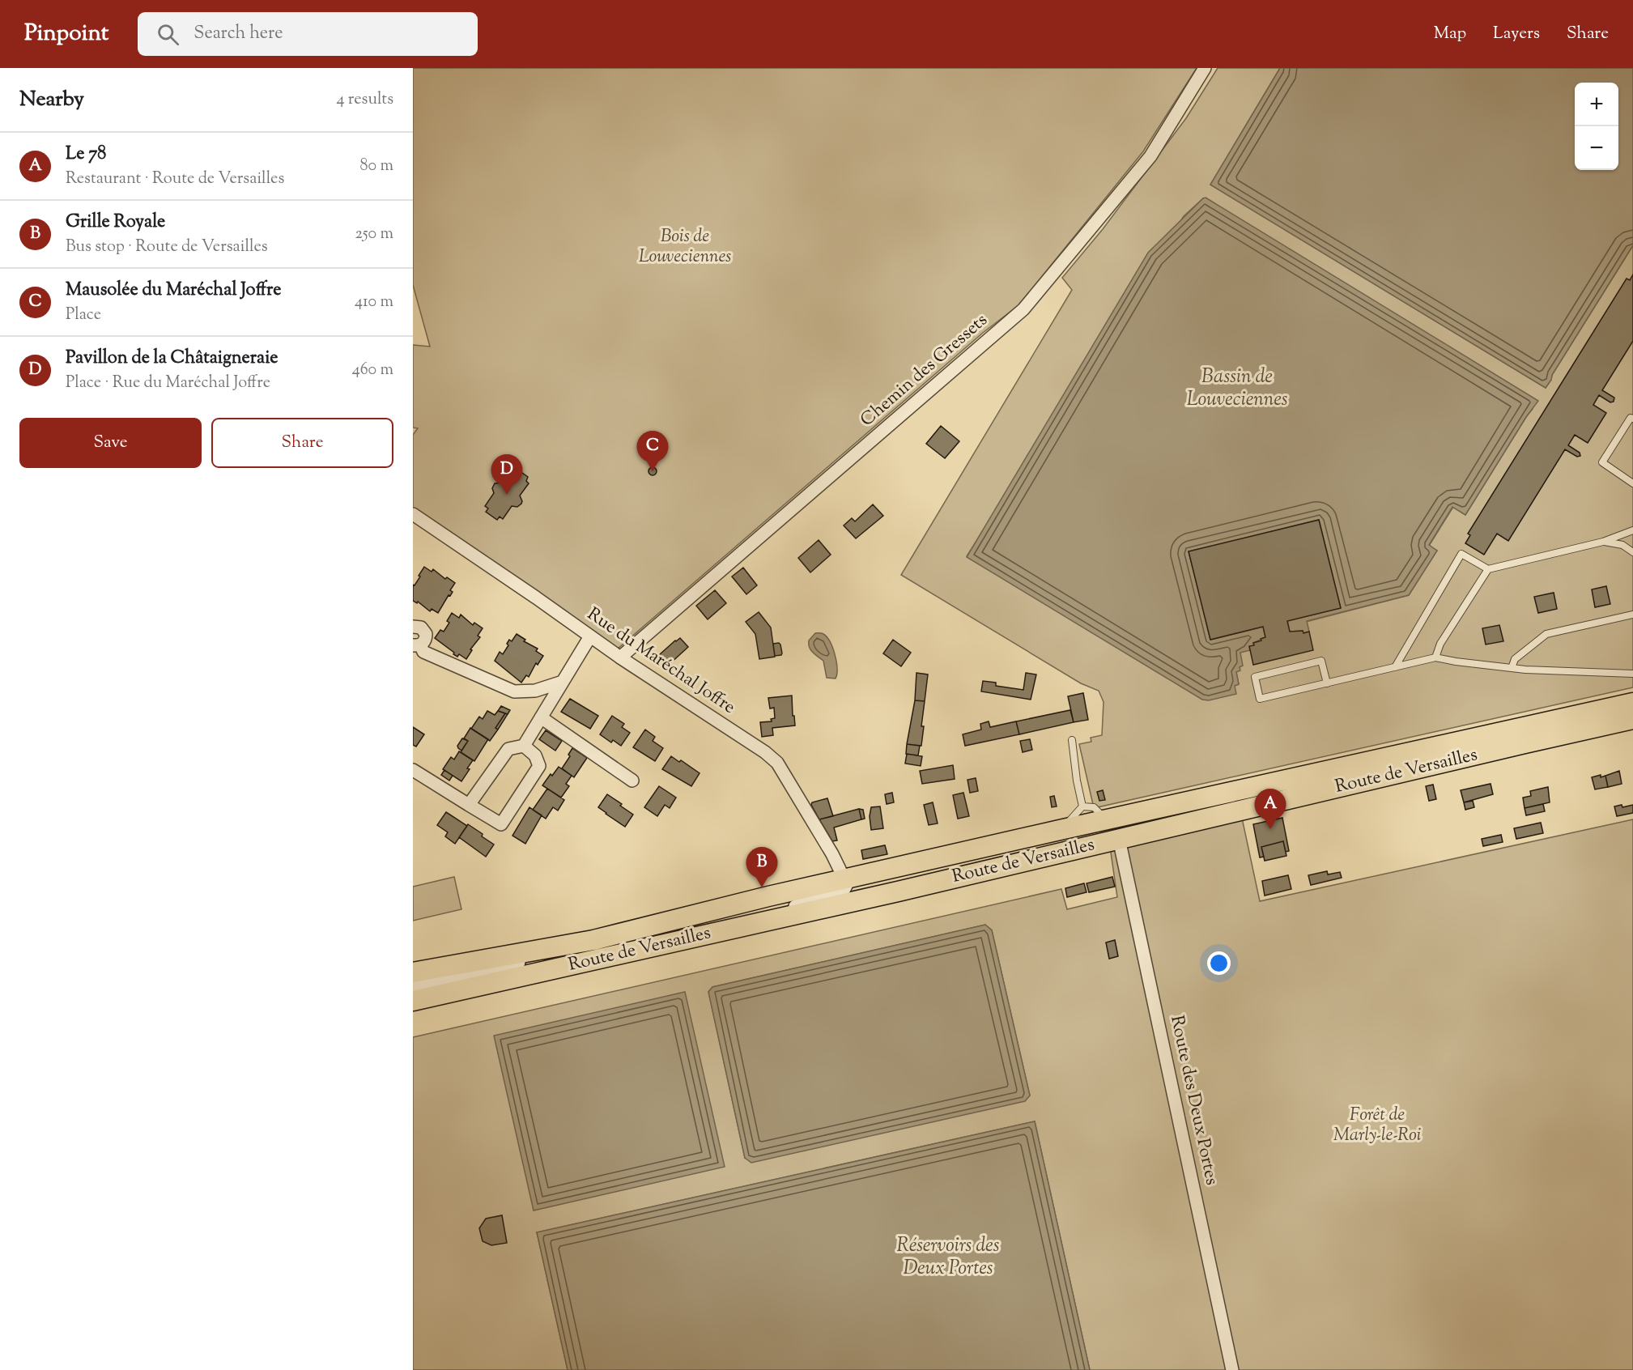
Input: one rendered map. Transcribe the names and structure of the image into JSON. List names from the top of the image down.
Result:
{
  "streets": {
    "main road": ["Route de Versailles"],
    "street": ["Chemin des Gressets", "Rue du Maréchal Joffre", "Route des Deux Portes"]
  },
  "crossings": [
    ["Chemin des Gressets", "Rue du Maréchal Joffre"],
    ["Rue du Maréchal Joffre", "Route de Versailles"],
    ["Route de Versailles", "Route des Deux Portes"]
  ],
  "water": ["Bassin de Louveciennes", "Réservoirs des Deux Portes"],
  "parks": ["Bois de Louveciennes", "Forêt de Marly-le-Roi"],
  "page": {
    "header": "Pinpoint",
    "search": "Search here",
    "nav": ["Map", "Layers", "Share"],
    "heading": ["Nearby", "4 results"],
    "map_buttons": ["+", "−"],
    "list": [
      {
        "mark": "A",
        "name": "Le 78",
        "note": "Restaurant · Route de Versailles",
        "value": "80 m"
      },
      {
        "mark": "B",
        "name": "Grille Royale",
        "note": "Bus stop · Route de Versailles",
        "value": "250 m"
      },
      {
        "mark": "C",
        "name": "Mausolée du Maréchal Joffre",
        "note": "Place",
        "value": "410 m"
      },
      {
        "mark": "D",
        "name": "Pavillon de la Châtaigneraie",
        "note": "Place · Rue du Maréchal Joffre",
        "value": "460 m"
      }
    ],
    "buttons": ["Save", "Share"],
    "pins": [
      "C",
      "D",
      "A",
      "B"
    ]
  }
}
